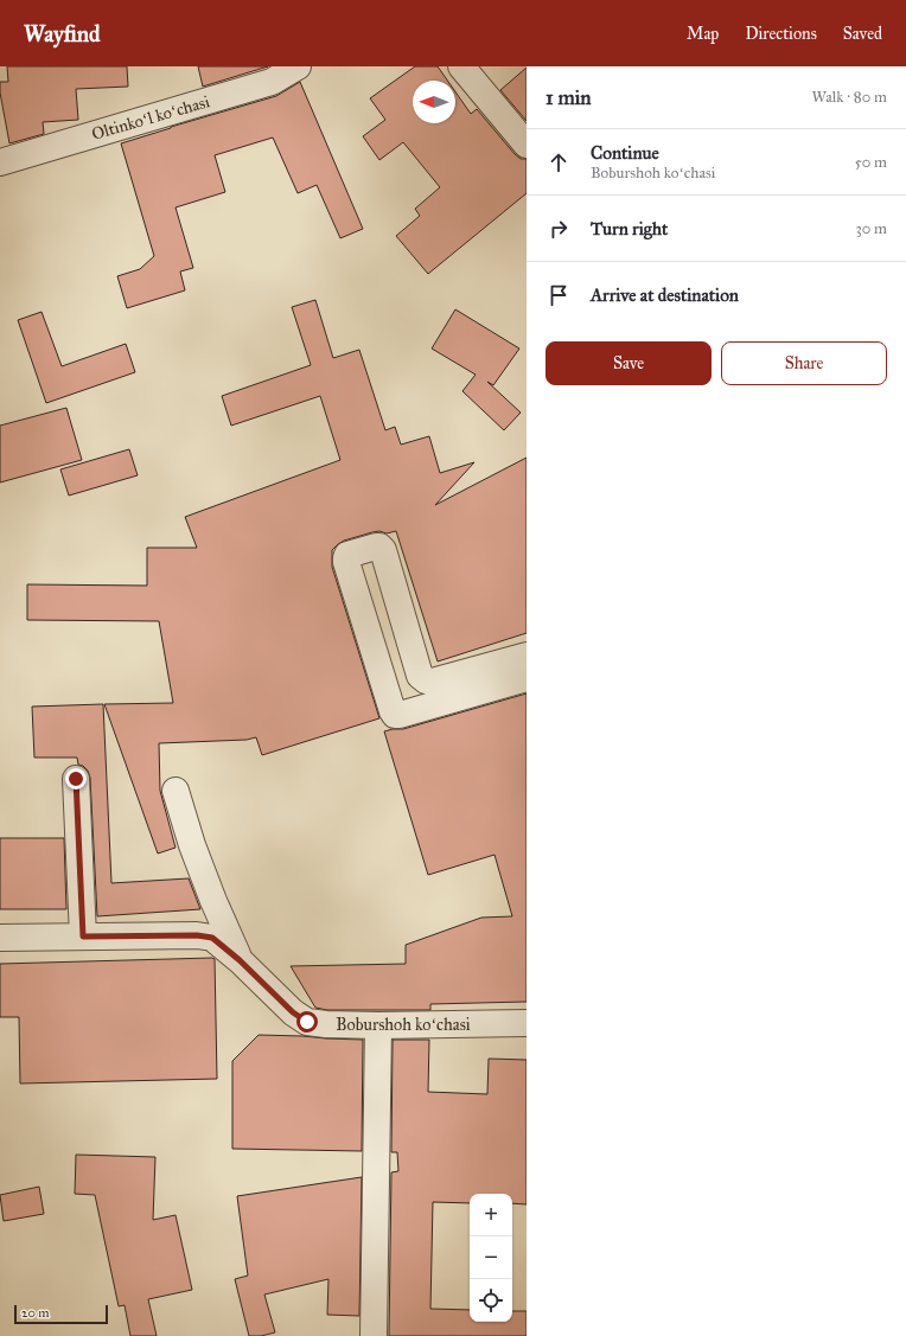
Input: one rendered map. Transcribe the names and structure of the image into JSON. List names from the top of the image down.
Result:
{
  "streets": {
    "street": ["Oltinkoʻl koʻchasi", "Boburshoh koʻchasi"]
  },
  "scale_bar": "20 m",
  "north": "left",
  "page": {
    "header": "Wayfind",
    "nav": ["Map", "Directions", "Saved"],
    "heading": ["1 min", "Walk · 80 m"],
    "list": [
      ["Continue", "Boburshoh koʻchasi", "50 m"],
      ["Turn right", "30 m"],
      "Arrive at destination"
    ],
    "buttons": ["Save", "Share"],
    "map_buttons": ["+", "−"],
    "scale": "20 m"
  }
}
